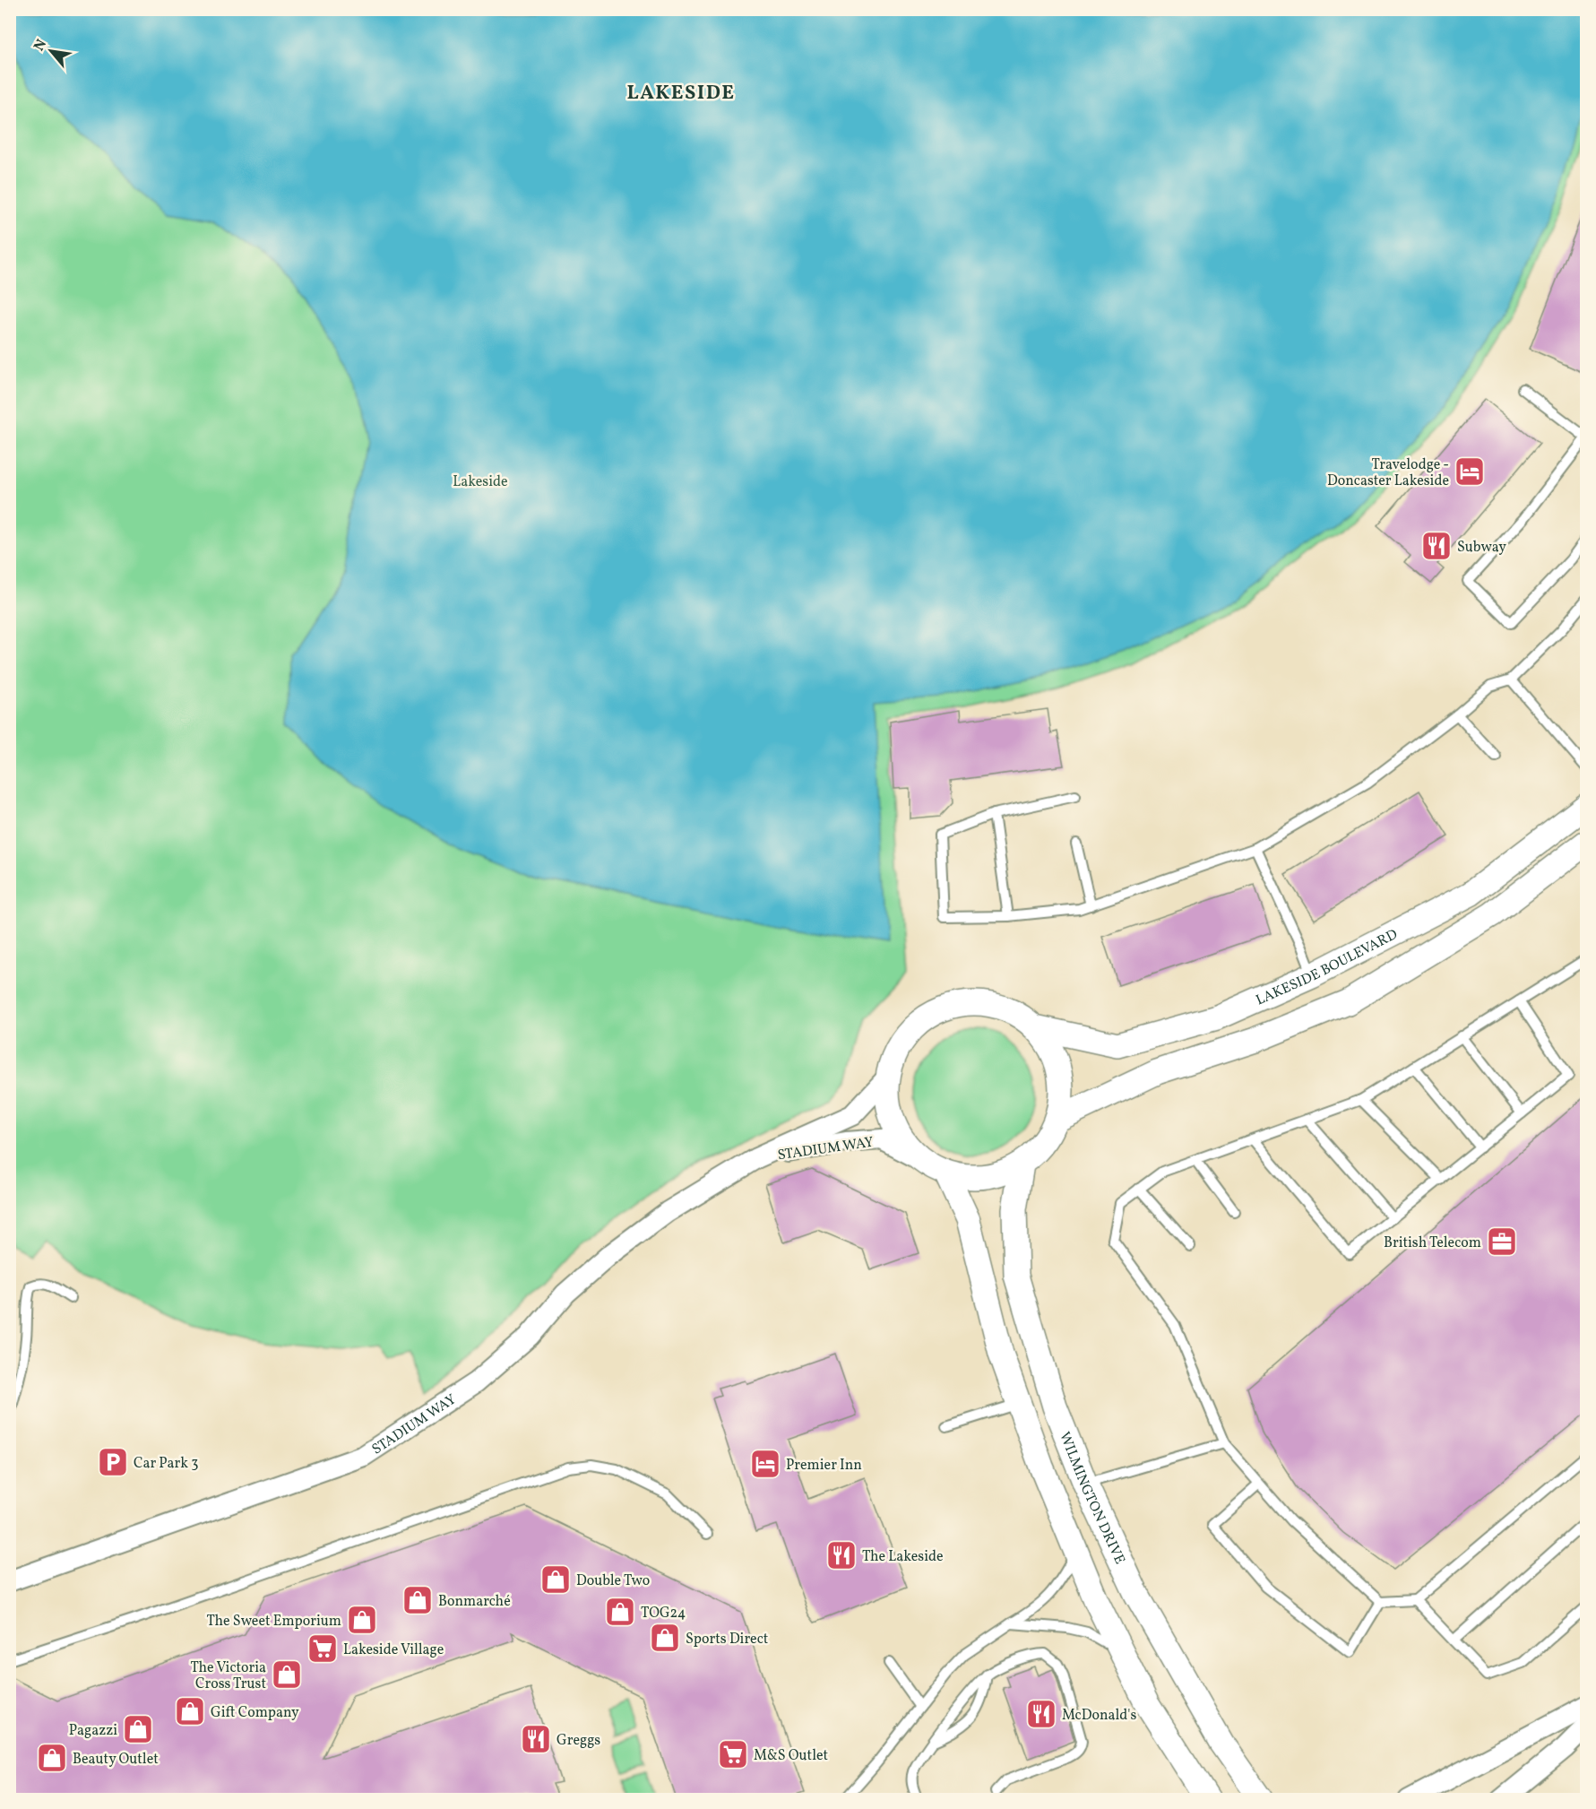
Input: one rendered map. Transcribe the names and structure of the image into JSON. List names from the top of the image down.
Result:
{
  "streets": {
    "street": ["LAKESIDE BOULEVARD", "STADIUM WAY", "WILMINGTON DRIVE"]
  },
  "crossings": [
    ["LAKESIDE BOULEVARD", "STADIUM WAY"],
    ["LAKESIDE BOULEVARD", "WILMINGTON DRIVE"],
    ["STADIUM WAY", "WILMINGTON DRIVE"]
  ],
  "districts": ["LAKESIDE"],
  "parks": ["Lakeside"],
  "places": {
    "hotel": ["Travelodge - Doncaster Lakeside", "Premier Inn"],
    "restaurant": [
      "Subway",
      "The Lakeside",
      "McDonald's",
      "Greggs"
    ],
    "office": ["British Telecom"],
    "parking": ["Car Park 3"],
    "shop": [
      "Double Two",
      "Bonmarché",
      "TOG24",
      "The Sweet Emporium",
      "Sports Direct",
      "The Victoria Cross Trust",
      "Gift Company",
      "Pagazzi",
      "Beauty Outlet"
    ],
    "supermarket": ["Lakeside Village", "M&S Outlet"]
  },
  "north": "top left"
}
